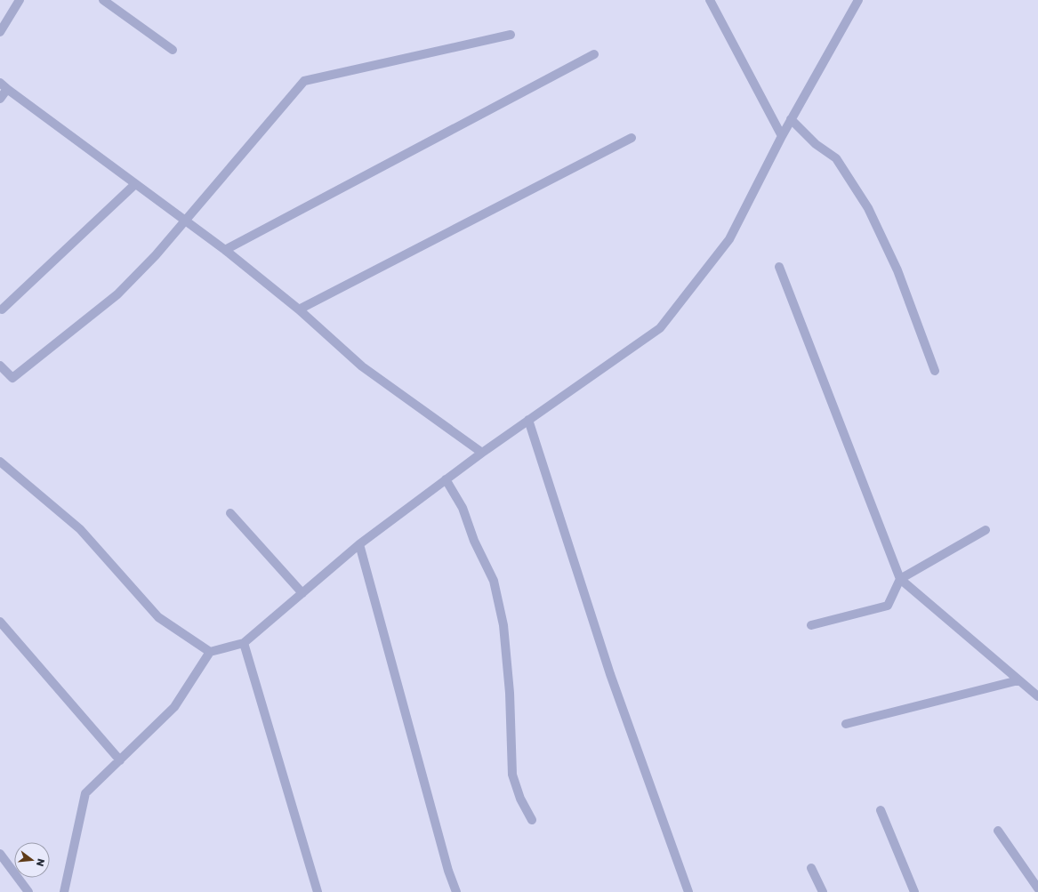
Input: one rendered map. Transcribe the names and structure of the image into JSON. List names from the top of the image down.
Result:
{
  "north": "right"
}
